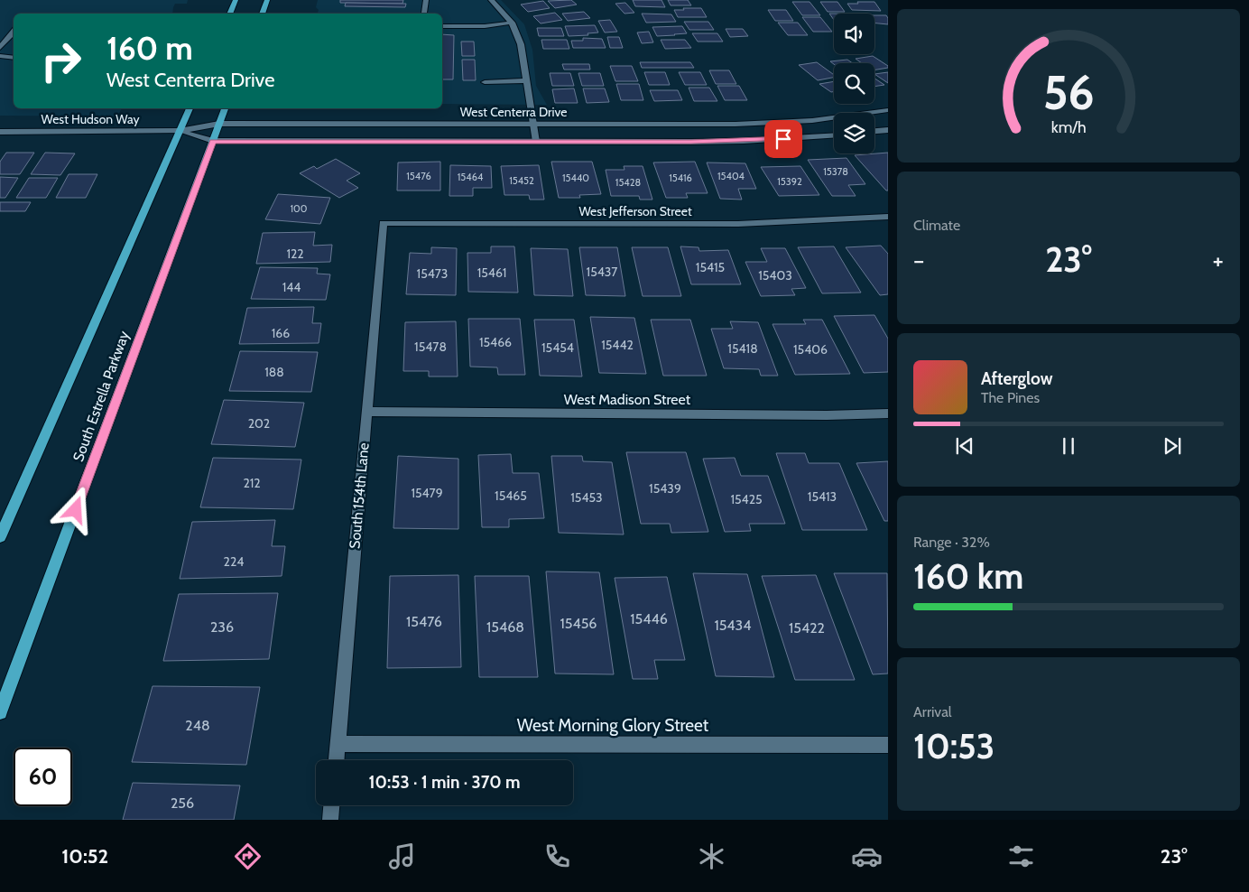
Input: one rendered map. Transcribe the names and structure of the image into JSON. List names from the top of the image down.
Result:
{
  "streets": {
    "main road": ["South Estrella Parkway"],
    "street": [
      "West Centerra Drive",
      "West Hudson Way",
      "West Jefferson Street",
      "West Madison Street",
      "South 154th Lane",
      "West Morning Glory Street"
    ]
  },
  "crossings": [
    ["West Centerra Drive", "West Hudson Way"],
    ["West Centerra Drive", "South Estrella Parkway"],
    ["West Jefferson Street", "South 154th Lane"],
    ["West Madison Street", "South 154th Lane"],
    ["South 154th Lane", "West Morning Glory Street"]
  ],
  "house_numbers": [
    "15378",
    "15476",
    "15404",
    "15464",
    "15440",
    "15416",
    "15452",
    "15392",
    "15428",
    "100",
    "122",
    "15415",
    "15437",
    "15461",
    "15473",
    "15403",
    "144",
    "166",
    "15466",
    "15442",
    "15478",
    "15454",
    "15418",
    "15406",
    "188",
    "202",
    "212",
    "15439",
    "15479",
    "15465",
    "15413",
    "15453",
    "15425",
    "224",
    "15446",
    "15476",
    "15456",
    "15434",
    "236",
    "15468",
    "15422",
    "248",
    "256"
  ],
  "page": {
    "turn": ["160 m", "West Centerra Drive"],
    "tile": [
      "Climate",
      ["Range · 32%", "160 km"],
      ["Arrival", "10:53"]
    ],
    "heat": ["−", "23°", "+"],
    "song": ["Afterglow", "The Pines"],
    "limit": "60",
    "trip": "10:53 · 1 min · 370 m",
    "tabs": ["10:52", "23°"],
    "gauge": ["56", "km/h"]
  }
}
